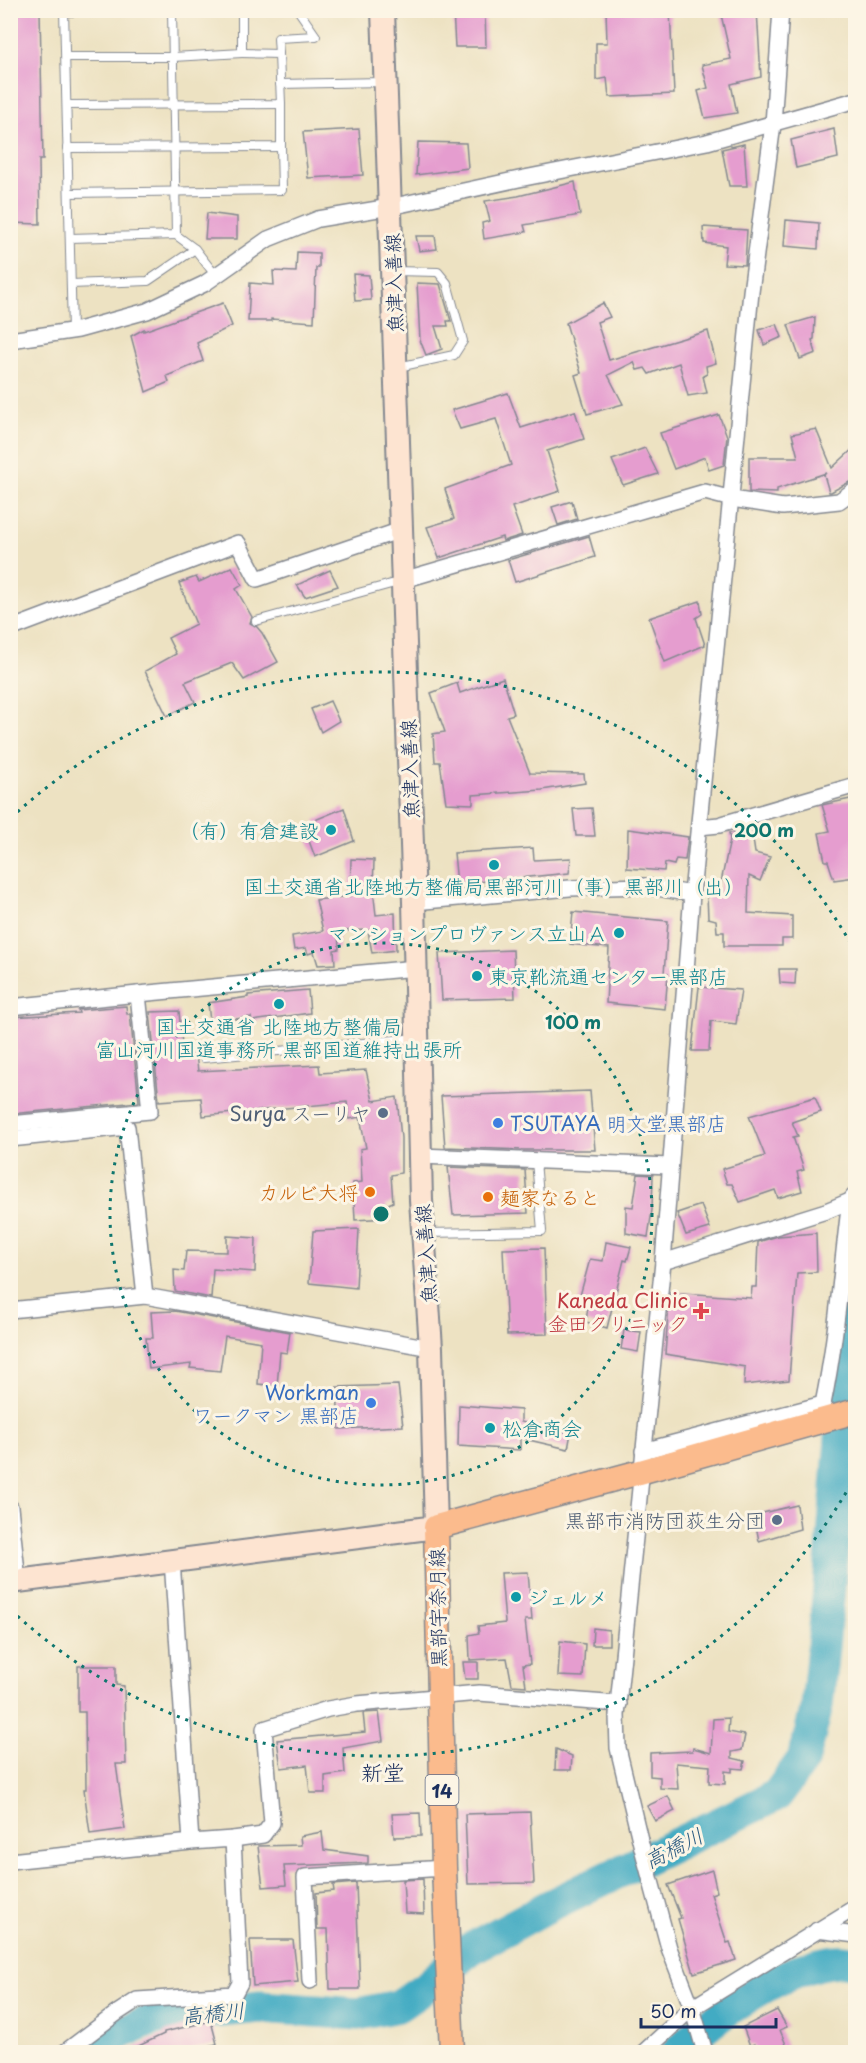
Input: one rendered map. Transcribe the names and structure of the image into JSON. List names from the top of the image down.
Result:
{
  "streets": {
    "main road": ["魚津入善線", "黒部宇奈月線", "14"]
  },
  "crossings": [
    ["魚津入善線", "黒部宇奈月線"]
  ],
  "districts": ["新堂"],
  "water": ["高橋川"],
  "places": {
    "other": [
      "（有）有倉建設",
      "国土交通省北陸地方整備局黒部河川（事）黒部川（出）",
      "マンションプロヴァンス立山Ａ",
      "東京靴流通センター黒部店",
      "国土交通省 北陸地方整備局 富山河川国道事務所 黒部国道維持出張所",
      "Surya スーリヤ",
      "TSUTAYA 明文堂黒部店",
      "カルビ大将",
      "麺家なると",
      "Workman ワークマン 黒部店",
      "松倉商会",
      "黒部市消防団荻生分団",
      "ジェルメ"
    ],
    "health": ["Kaneda Clinic 金田クリニック"]
  },
  "scale_bar": "50 m",
  "rings": ["200 m", "100 m"]
}
